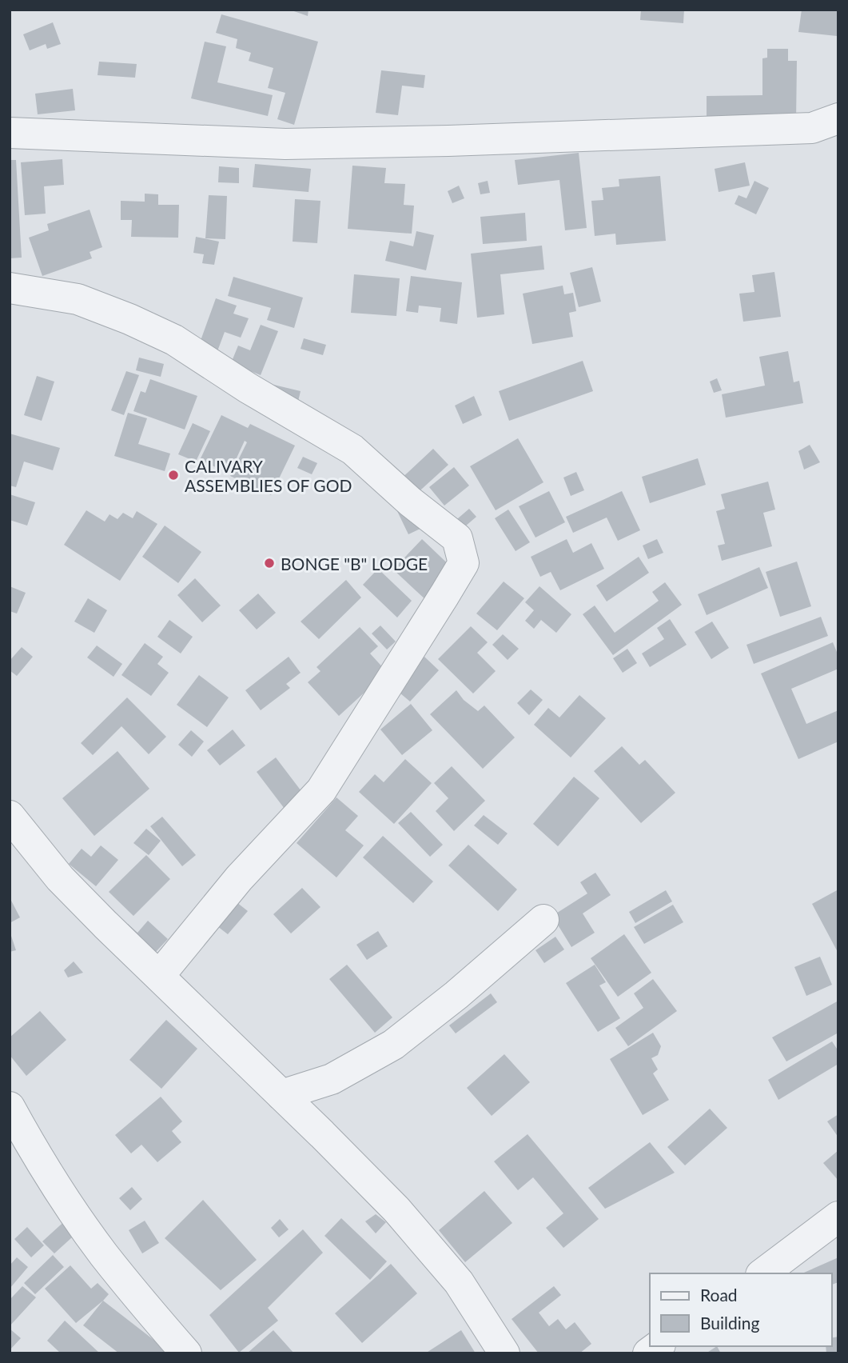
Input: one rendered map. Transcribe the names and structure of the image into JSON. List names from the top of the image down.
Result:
{
  "places": ["CALIVARY ASSEMBLIES OF GOD", "BONGE \"B\" LODGE"],
  "legend": ["Road", "Building"]
}
